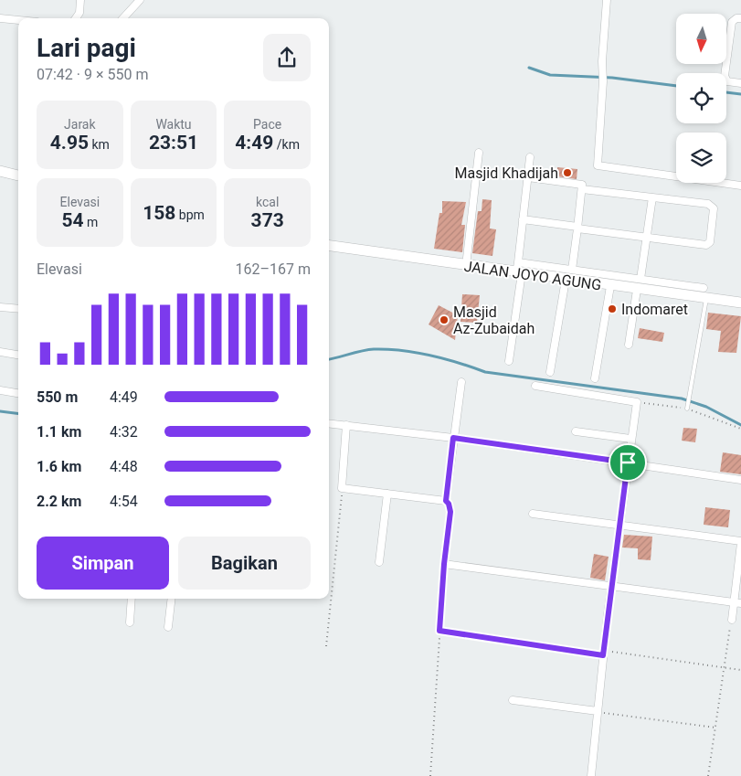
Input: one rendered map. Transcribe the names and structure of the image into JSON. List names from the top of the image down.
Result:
{
  "streets": {
    "main road": ["JALAN JOYO AGUNG"]
  },
  "places": ["Masjid Khadijah", "Indomaret", "Masjid Az-Zubaidah"],
  "north": "bottom",
  "page": {
    "heading": ["Lari pagi", "07:42 · 9 × 550 m"],
    "stats": [
      ["Jarak", "4.95 km"],
      ["Waktu", "23:51"],
      ["Pace", "4:49 /km"],
      ["Elevasi", "54 m"],
      ["158 bpm"],
      ["kcal", "373"]
    ],
    "chart": ["Elevasi", "162–167 m"],
    "list": [
      {
        "name": "550 m",
        "note": "4:49"
      },
      {
        "name": "1.1 km",
        "note": "4:32"
      },
      {
        "name": "1.6 km",
        "note": "4:48"
      },
      {
        "name": "2.2 km",
        "note": "4:54"
      }
    ],
    "buttons": ["Simpan", "Bagikan"]
  }
}
